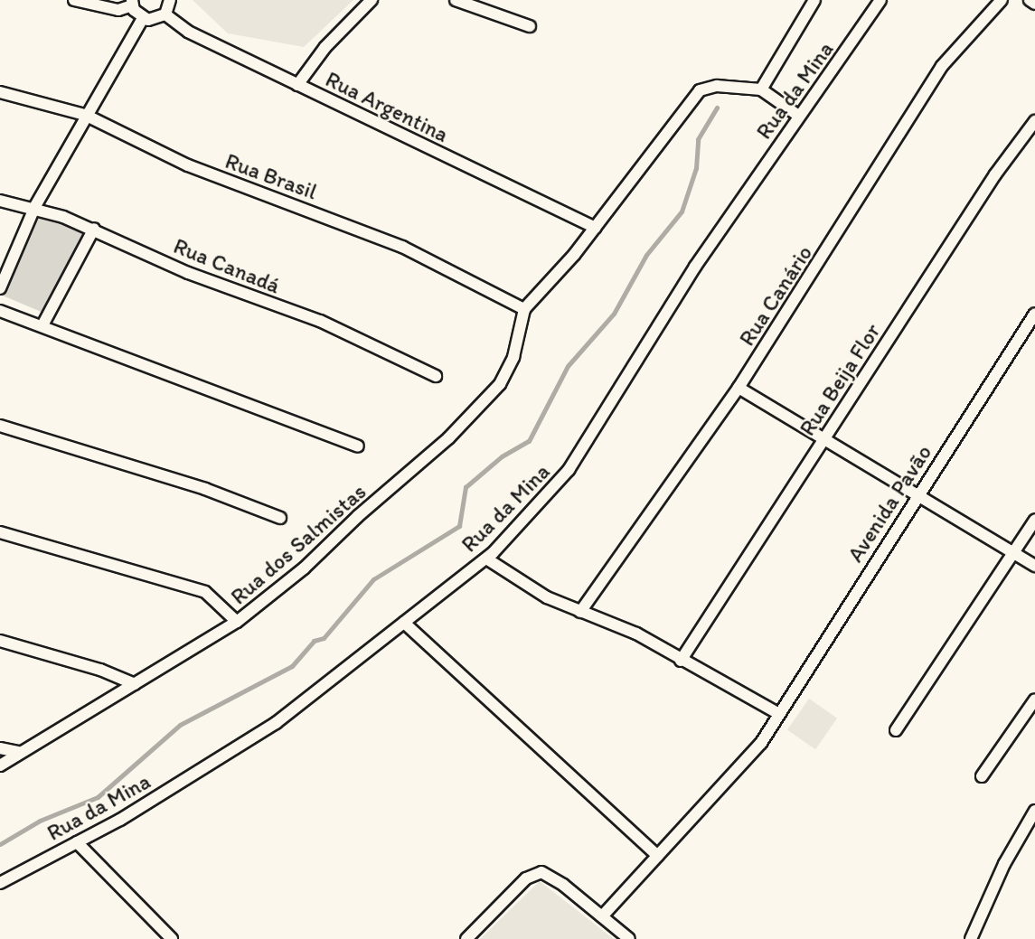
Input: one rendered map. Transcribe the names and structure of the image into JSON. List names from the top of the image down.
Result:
{
  "streets": {
    "street": [
      "Rua da Mina",
      "Rua Argentina",
      "Rua Brasil",
      "Rua Canadá",
      "Rua Canário",
      "Rua Beija Flor",
      "Avenida Pavão",
      "Rua dos Salmistas"
    ]
  },
  "crossings": [
    ["Rua Brasil", "Rua dos Salmistas"]
  ]
}
